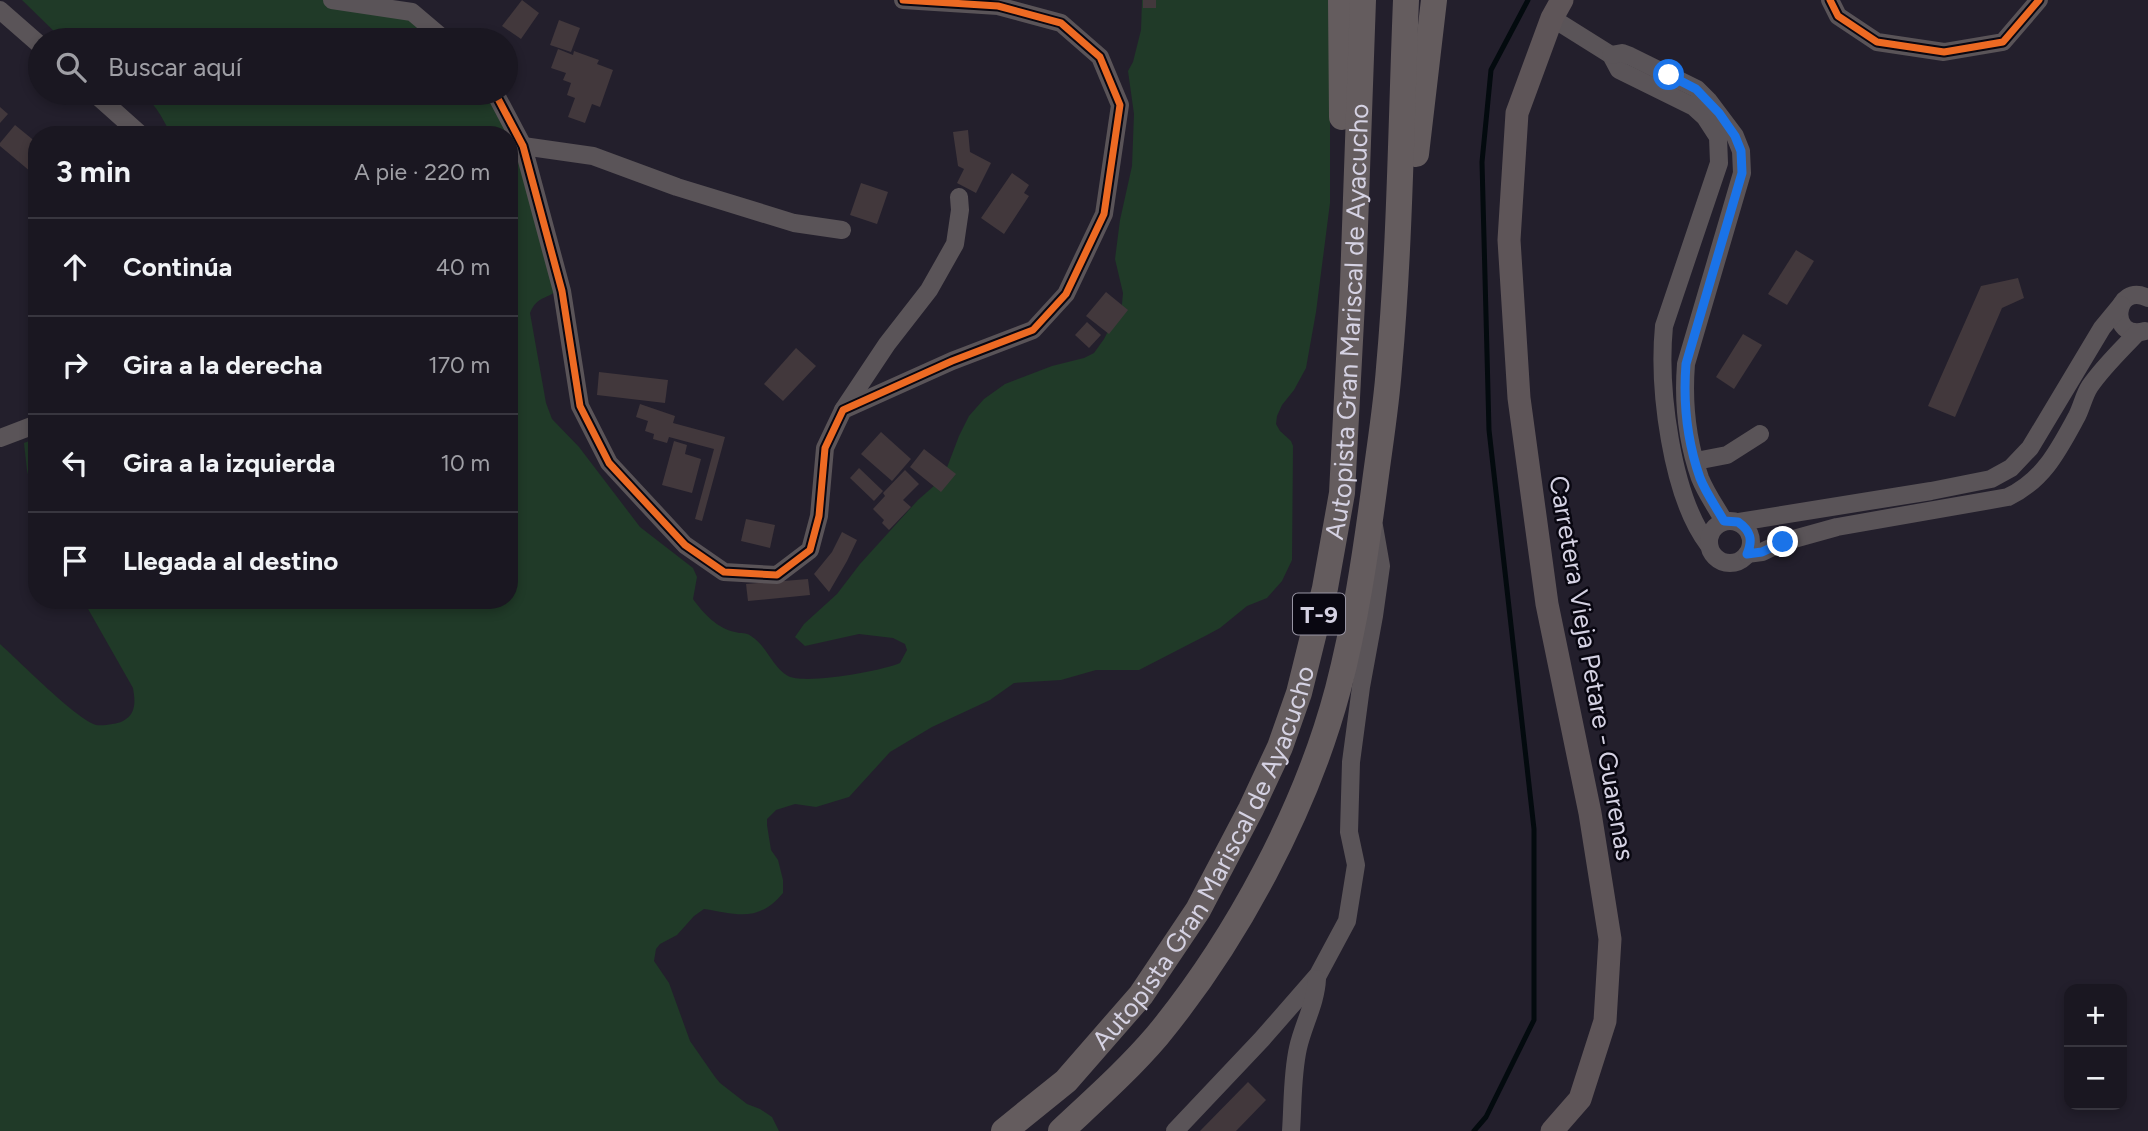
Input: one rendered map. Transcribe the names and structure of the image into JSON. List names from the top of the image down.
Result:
{
  "streets": {
    "highway": ["Autopista Gran Mariscal de Ayacucho", "T-9"],
    "main road": ["Carretera Vieja Petare - Guarenas"]
  },
  "page": {
    "search": "Buscar aquí",
    "heading": ["3 min", "A pie · 220 m"],
    "list": [
      ["Continúa", "40 m"],
      ["Gira a la derecha", "170 m"],
      ["Gira a la izquierda", "10 m"],
      "Llegada al destino"
    ],
    "map_buttons": ["+", "−"]
  }
}
